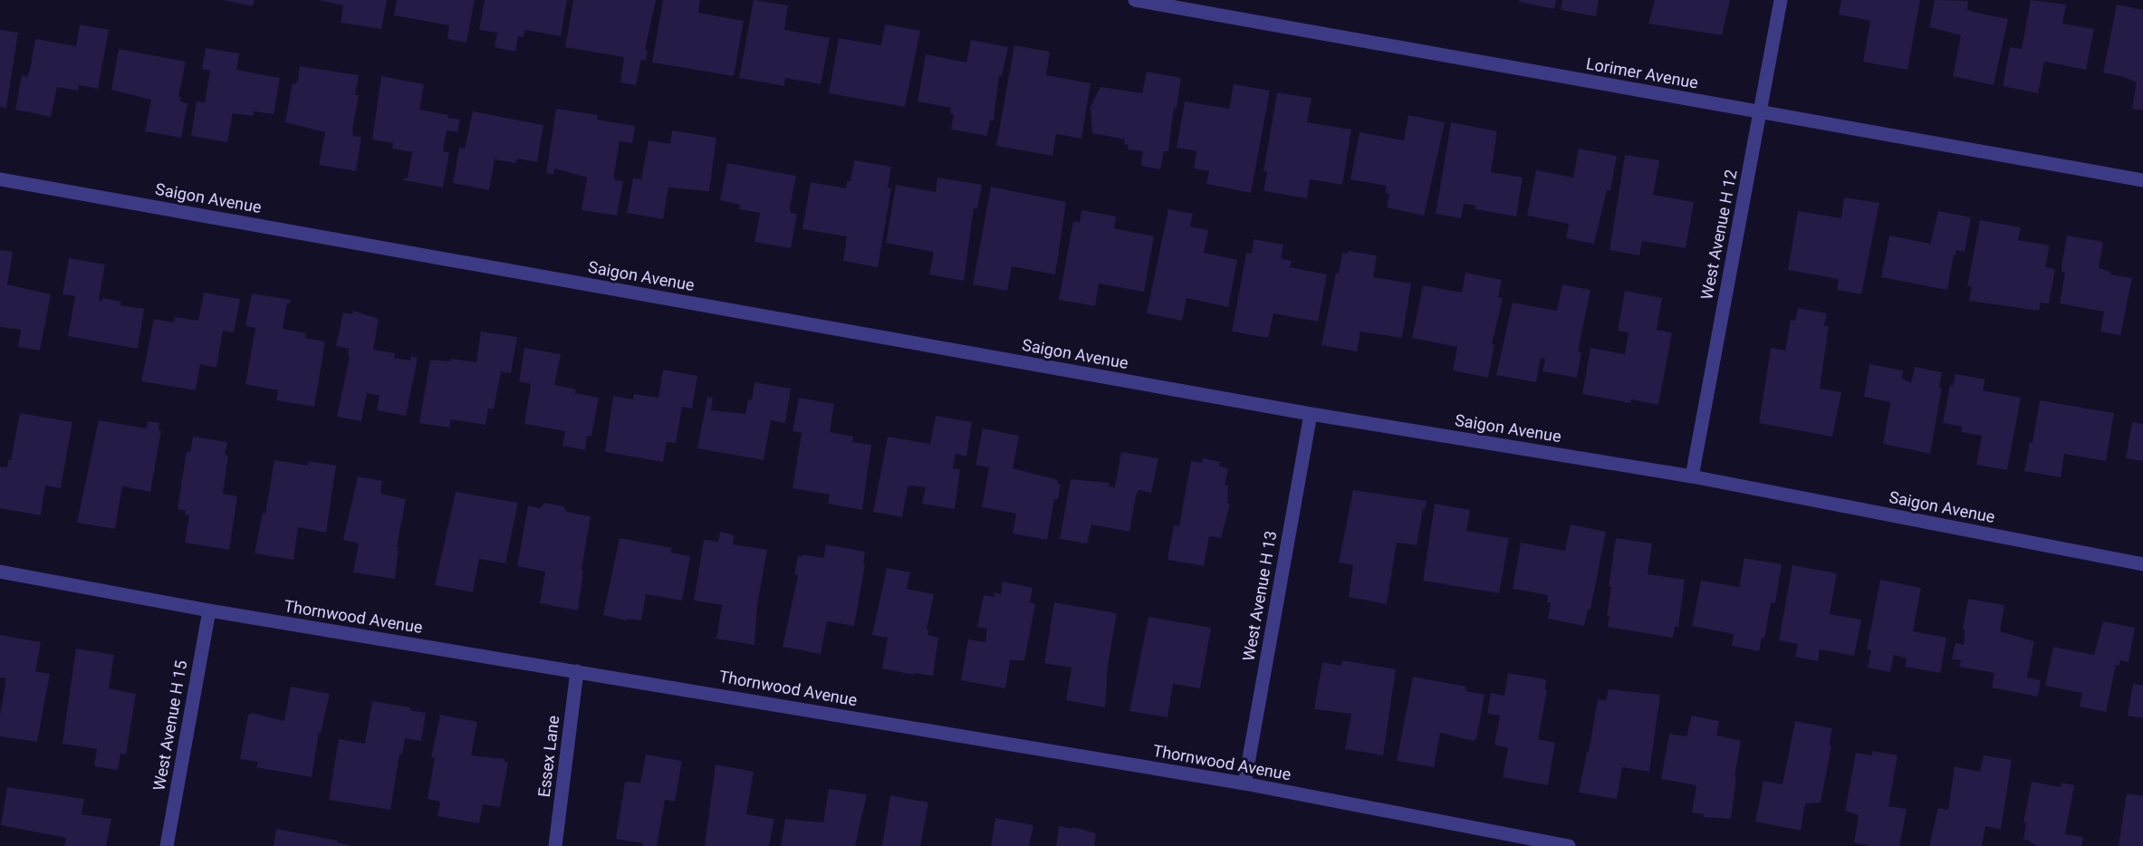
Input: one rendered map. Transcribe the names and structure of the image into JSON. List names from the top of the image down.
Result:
{
  "streets": {
    "street": [
      "Lorimer Avenue",
      "Saigon Avenue",
      "West Avenue H 12",
      "West Avenue H 13",
      "Thornwood Avenue",
      "West Avenue H 15",
      "Essex Lane"
    ]
  },
  "crossings": [
    ["Lorimer Avenue", "West Avenue H 12"],
    ["Saigon Avenue", "West Avenue H 12"],
    ["Saigon Avenue", "West Avenue H 13"],
    ["West Avenue H 13", "Thornwood Avenue"],
    ["Thornwood Avenue", "West Avenue H 15"],
    ["Thornwood Avenue", "Essex Lane"]
  ]
}
